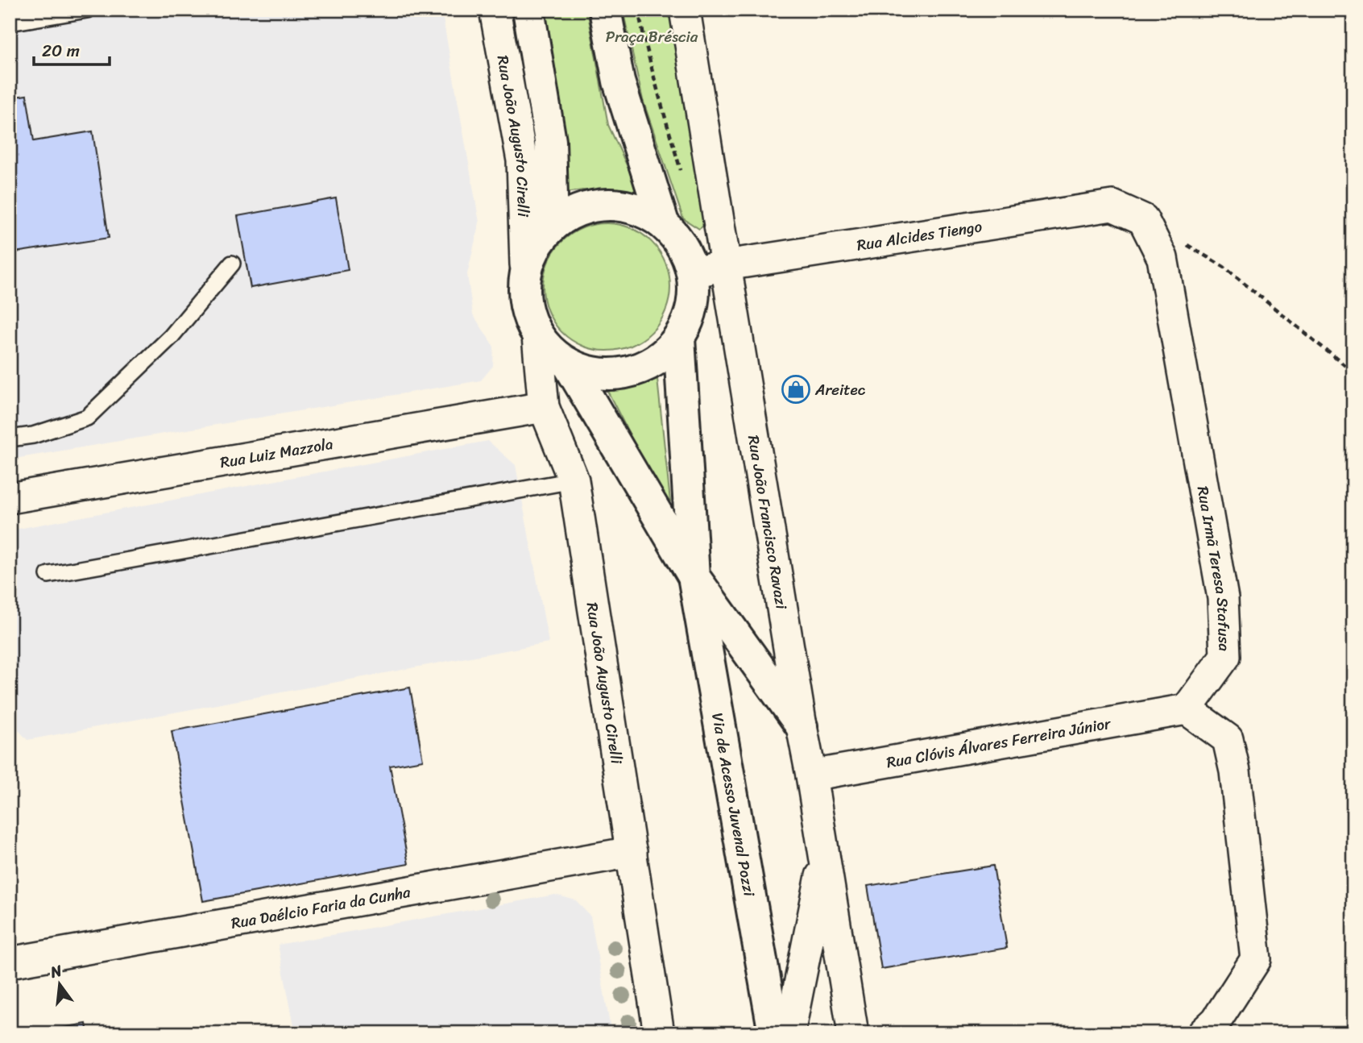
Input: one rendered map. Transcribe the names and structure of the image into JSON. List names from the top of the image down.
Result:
{
  "streets": {
    "main road": ["Via de Acesso Juvenal Pozzi"],
    "street": [
      "Rua João Augusto Cirelli",
      "Rua Alcides Tiengo",
      "Rua Luiz Mazzola",
      "Rua João Francisco Ravazi",
      "Rua Irmã Teresa Stafusa",
      "Rua Clóvis Álvares Ferreira Júnior",
      "Rua Daélcio Faria da Cunha"
    ]
  },
  "crossings": [
    ["Rua João Augusto Cirelli", "Rua Alcides Tiengo"],
    ["Rua João Augusto Cirelli", "Rua Luiz Mazzola"],
    ["Rua João Augusto Cirelli", "Via de Acesso Juvenal Pozzi"],
    ["Rua João Augusto Cirelli", "Rua Daélcio Faria da Cunha"],
    ["Rua Alcides Tiengo", "Rua João Francisco Ravazi"],
    ["Rua Alcides Tiengo", "Rua Irmã Teresa Stafusa"],
    ["Rua Alcides Tiengo", "Via de Acesso Juvenal Pozzi"],
    ["Rua João Francisco Ravazi", "Rua Clóvis Álvares Ferreira Júnior"],
    ["Rua Irmã Teresa Stafusa", "Rua Clóvis Álvares Ferreira Júnior"]
  ],
  "parks": ["Praça Bréscia"],
  "places": {
    "shop": ["Areitec"]
  },
  "scale_bar": "20 m",
  "north": "top"
}
